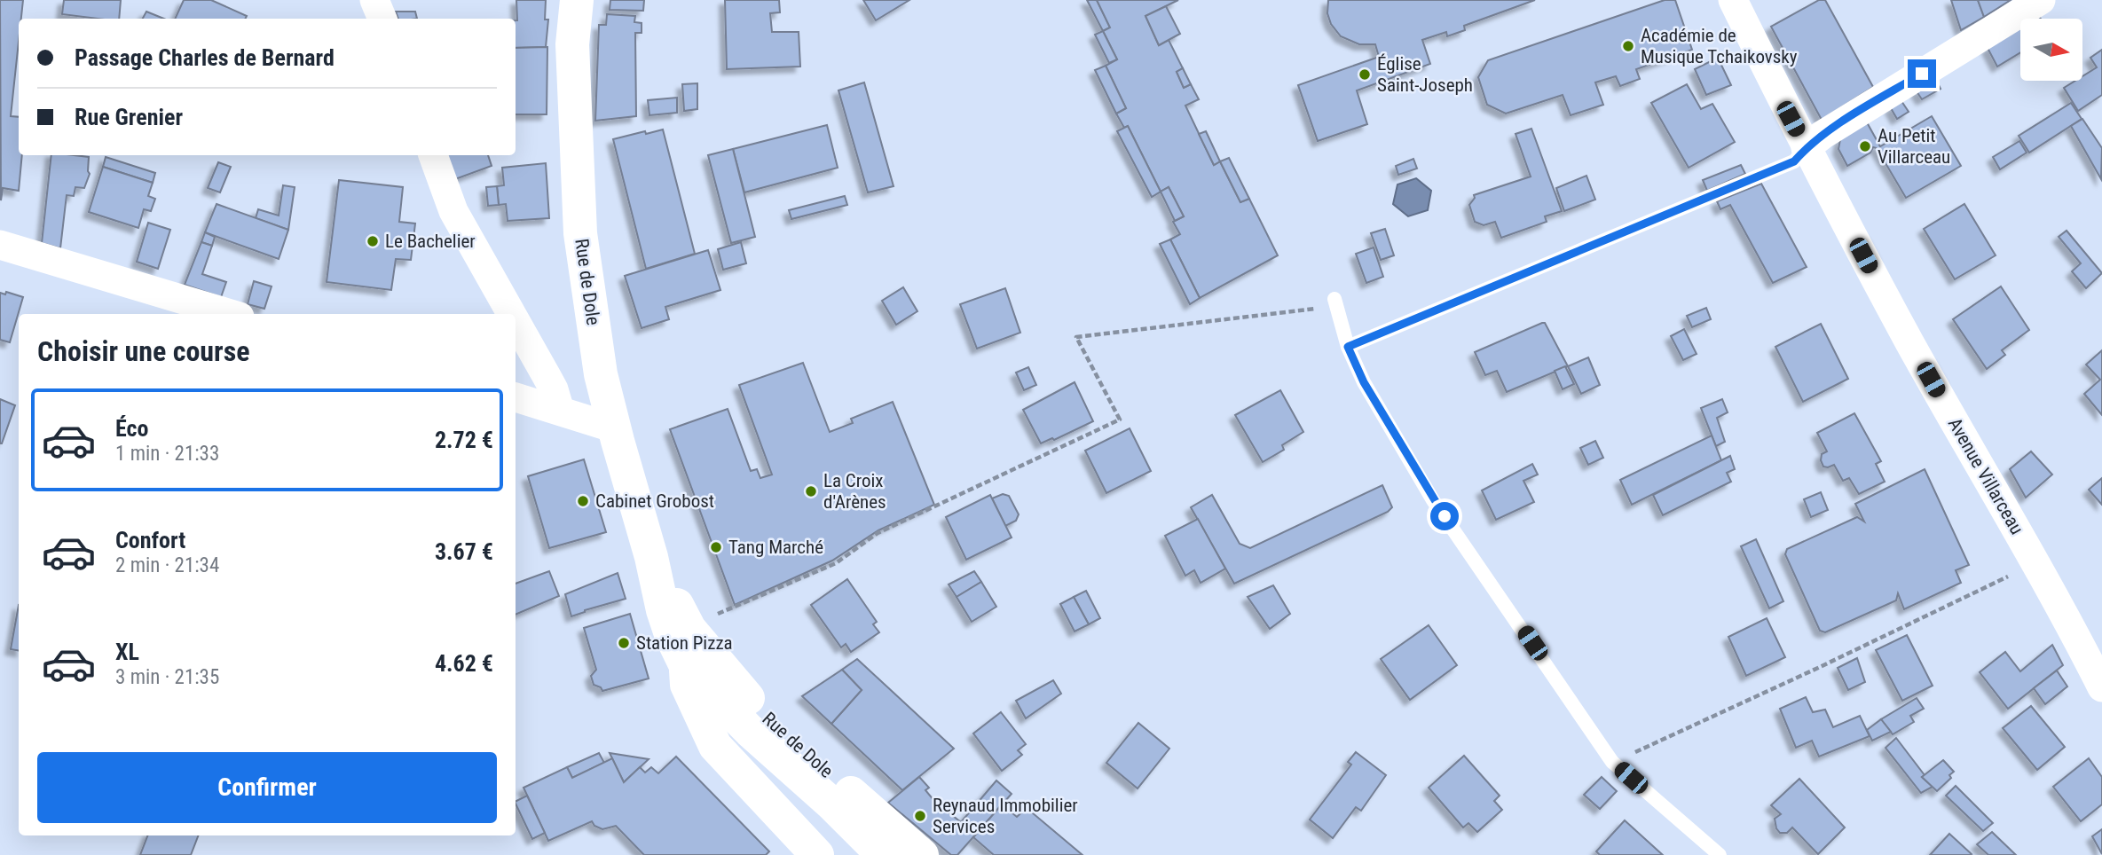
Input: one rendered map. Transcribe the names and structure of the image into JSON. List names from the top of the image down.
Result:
{
  "streets": {
    "main road": ["Rue de Dole"],
    "street": ["Avenue Villarceau"]
  },
  "places": [
    "Académie de Musique Tchaikovsky",
    "Église Saint-Joseph",
    "Au Petit Villarceau",
    "Le Bachelier",
    "La Croix d'Arènes",
    "Cabinet Grobost",
    "Tang Marché",
    "Station Pizza",
    "Reynaud Immobilier Services"
  ],
  "north": "right",
  "page": {
    "banner": ["Passage Charles de Bernard", "Rue Grenier"],
    "heading": "Choisir une course",
    "list": [
      {
        "name": "Éco",
        "note": "1 min · 21:33",
        "value": "2.72 €"
      },
      {
        "name": "Confort",
        "note": "2 min · 21:34",
        "value": "3.67 €"
      },
      {
        "name": "XL",
        "note": "3 min · 21:35",
        "value": "4.62 €"
      }
    ],
    "buttons": "Confirmer"
  }
}
